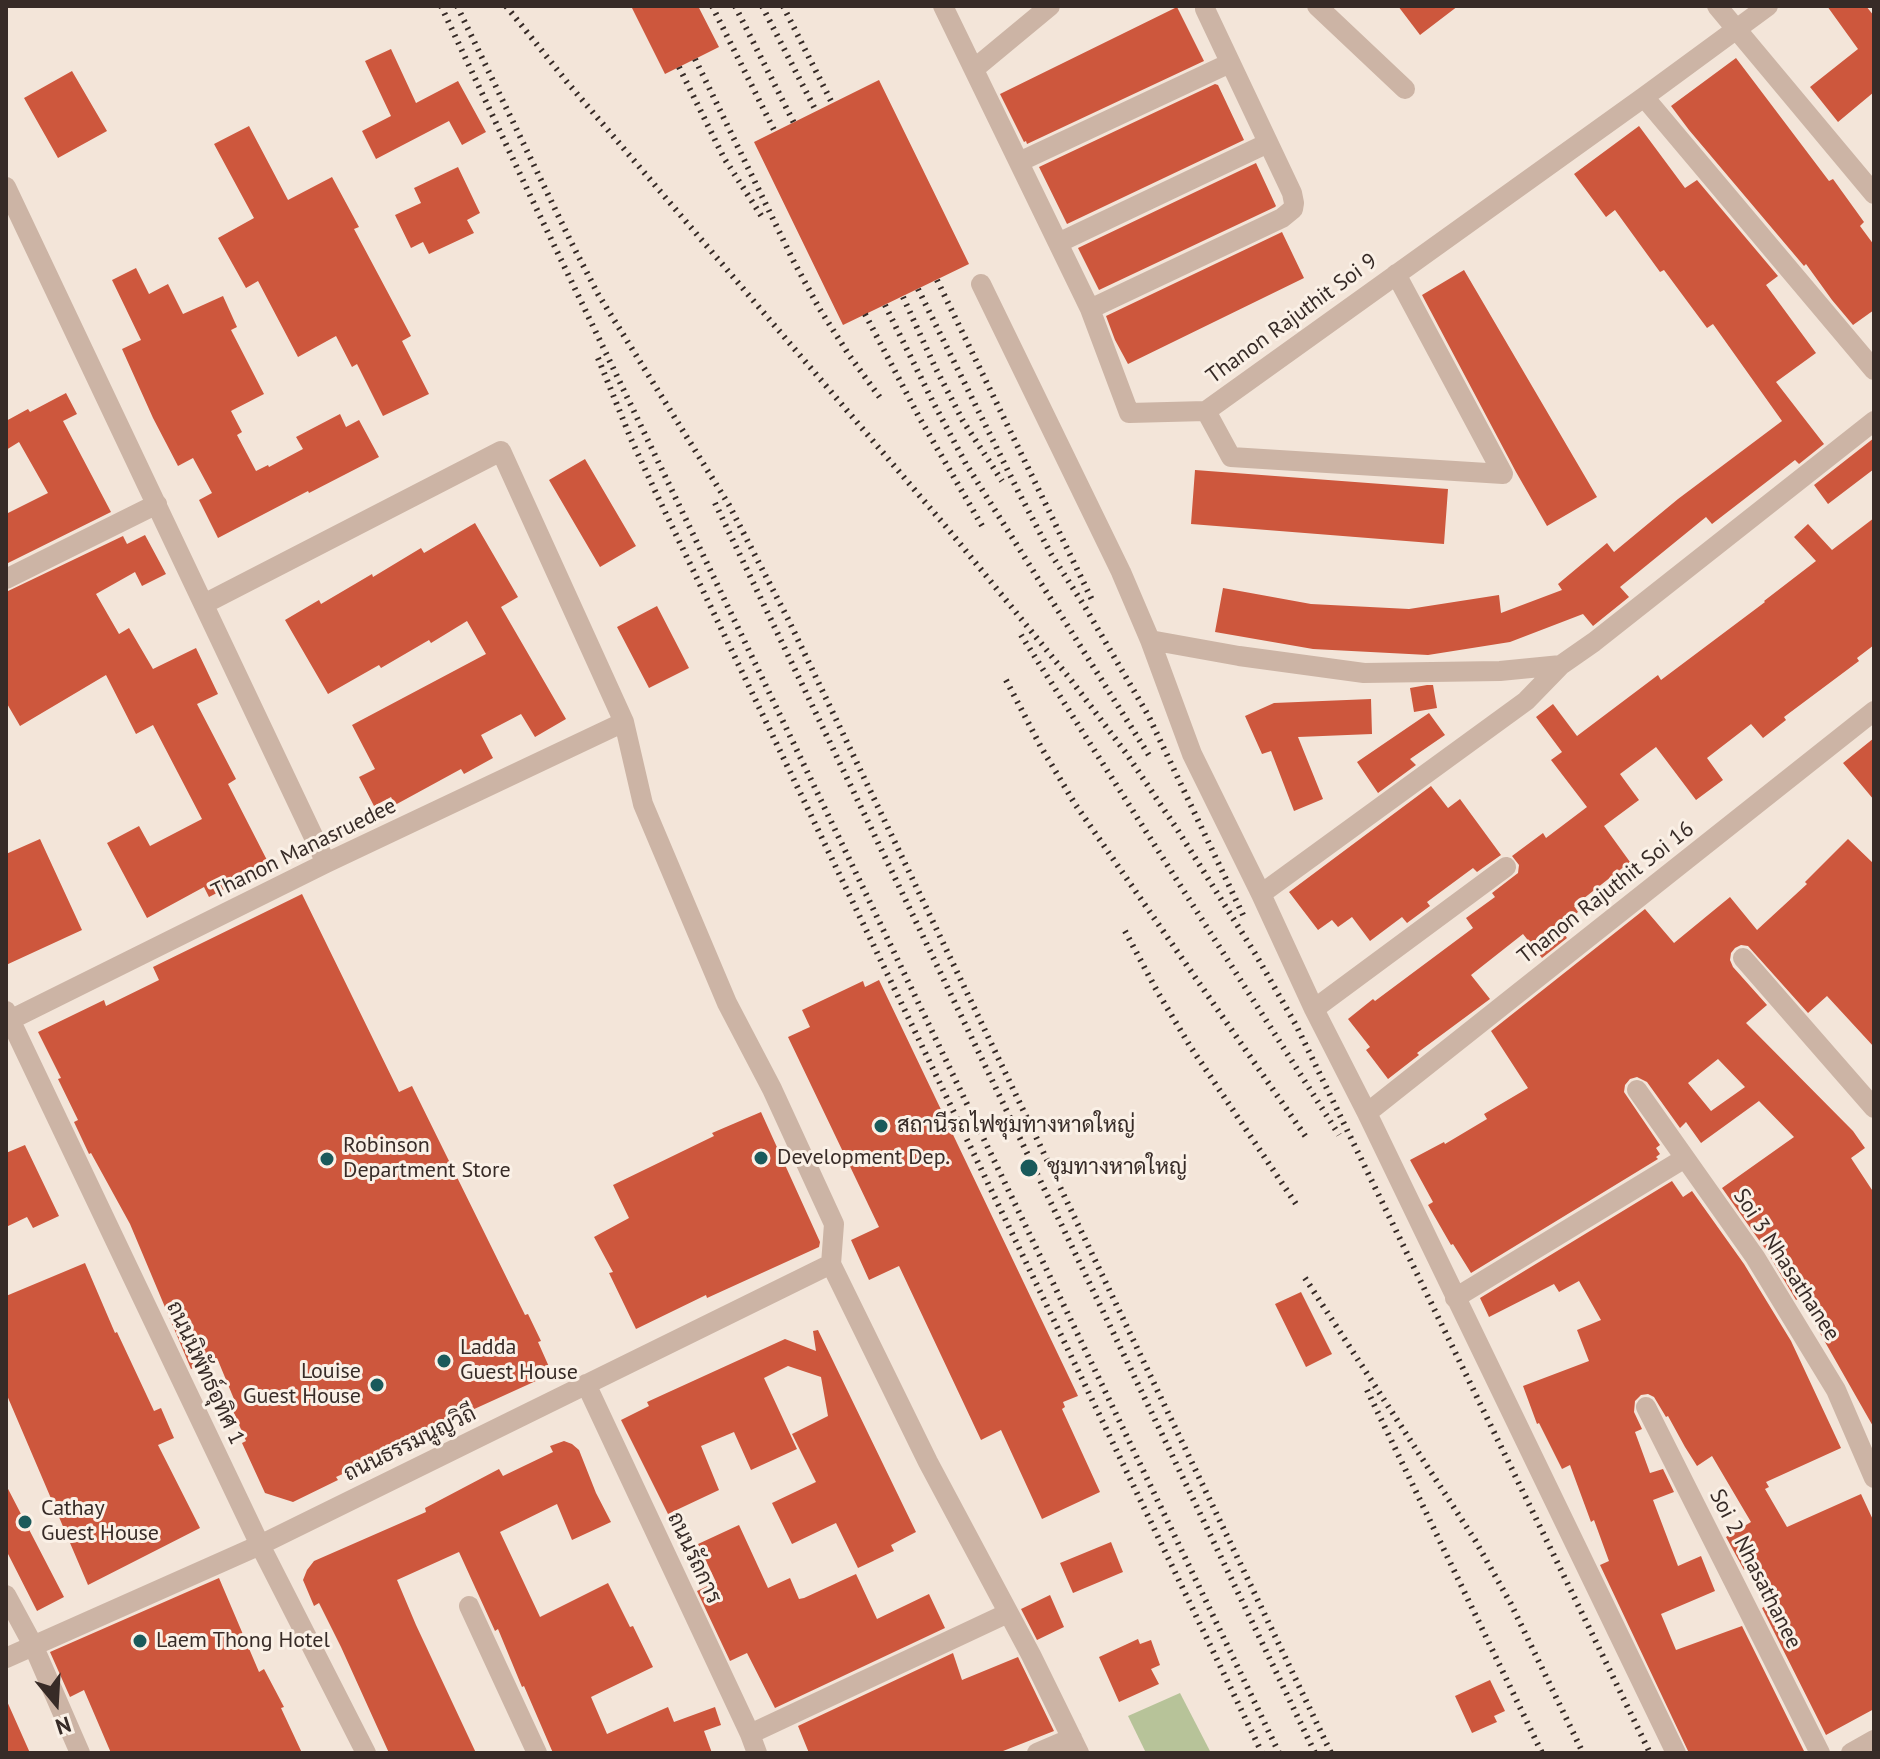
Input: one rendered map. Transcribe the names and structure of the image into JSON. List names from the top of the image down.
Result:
{
  "streets": {
    "street": [
      "Thanon Rajuthit Soi 9",
      "Thanon Manasruedee",
      "Thanon Rajuthit Soi 16",
      "Soi 3 Nhasathanee",
      "ถนนนิพัทธ์อุทิศ 1",
      "ถนนธรรมนูญวิถี",
      "ถนนรัถการ",
      "Soi 2 Nhasathanee"
    ]
  },
  "crossings": [
    ["Thanon Manasruedee", "ถนนนิพัทธ์อุทิศ 1"],
    ["ถนนนิพัทธ์อุทิศ 1", "ถนนธรรมนูญวิถี"],
    ["ถนนธรรมนูญวิถี", "ถนนรัถการ"]
  ],
  "places": [
    "สถานีรถไฟชุมทางหาดใหญ่",
    "Development Dep.",
    "Robinson Department Store",
    "ชุมทางหาดใหญ่",
    "Ladda Guest House",
    "Louise Guest House",
    "Cathay Guest House",
    "Laem Thong Hotel"
  ],
  "north": "bottom"
}
